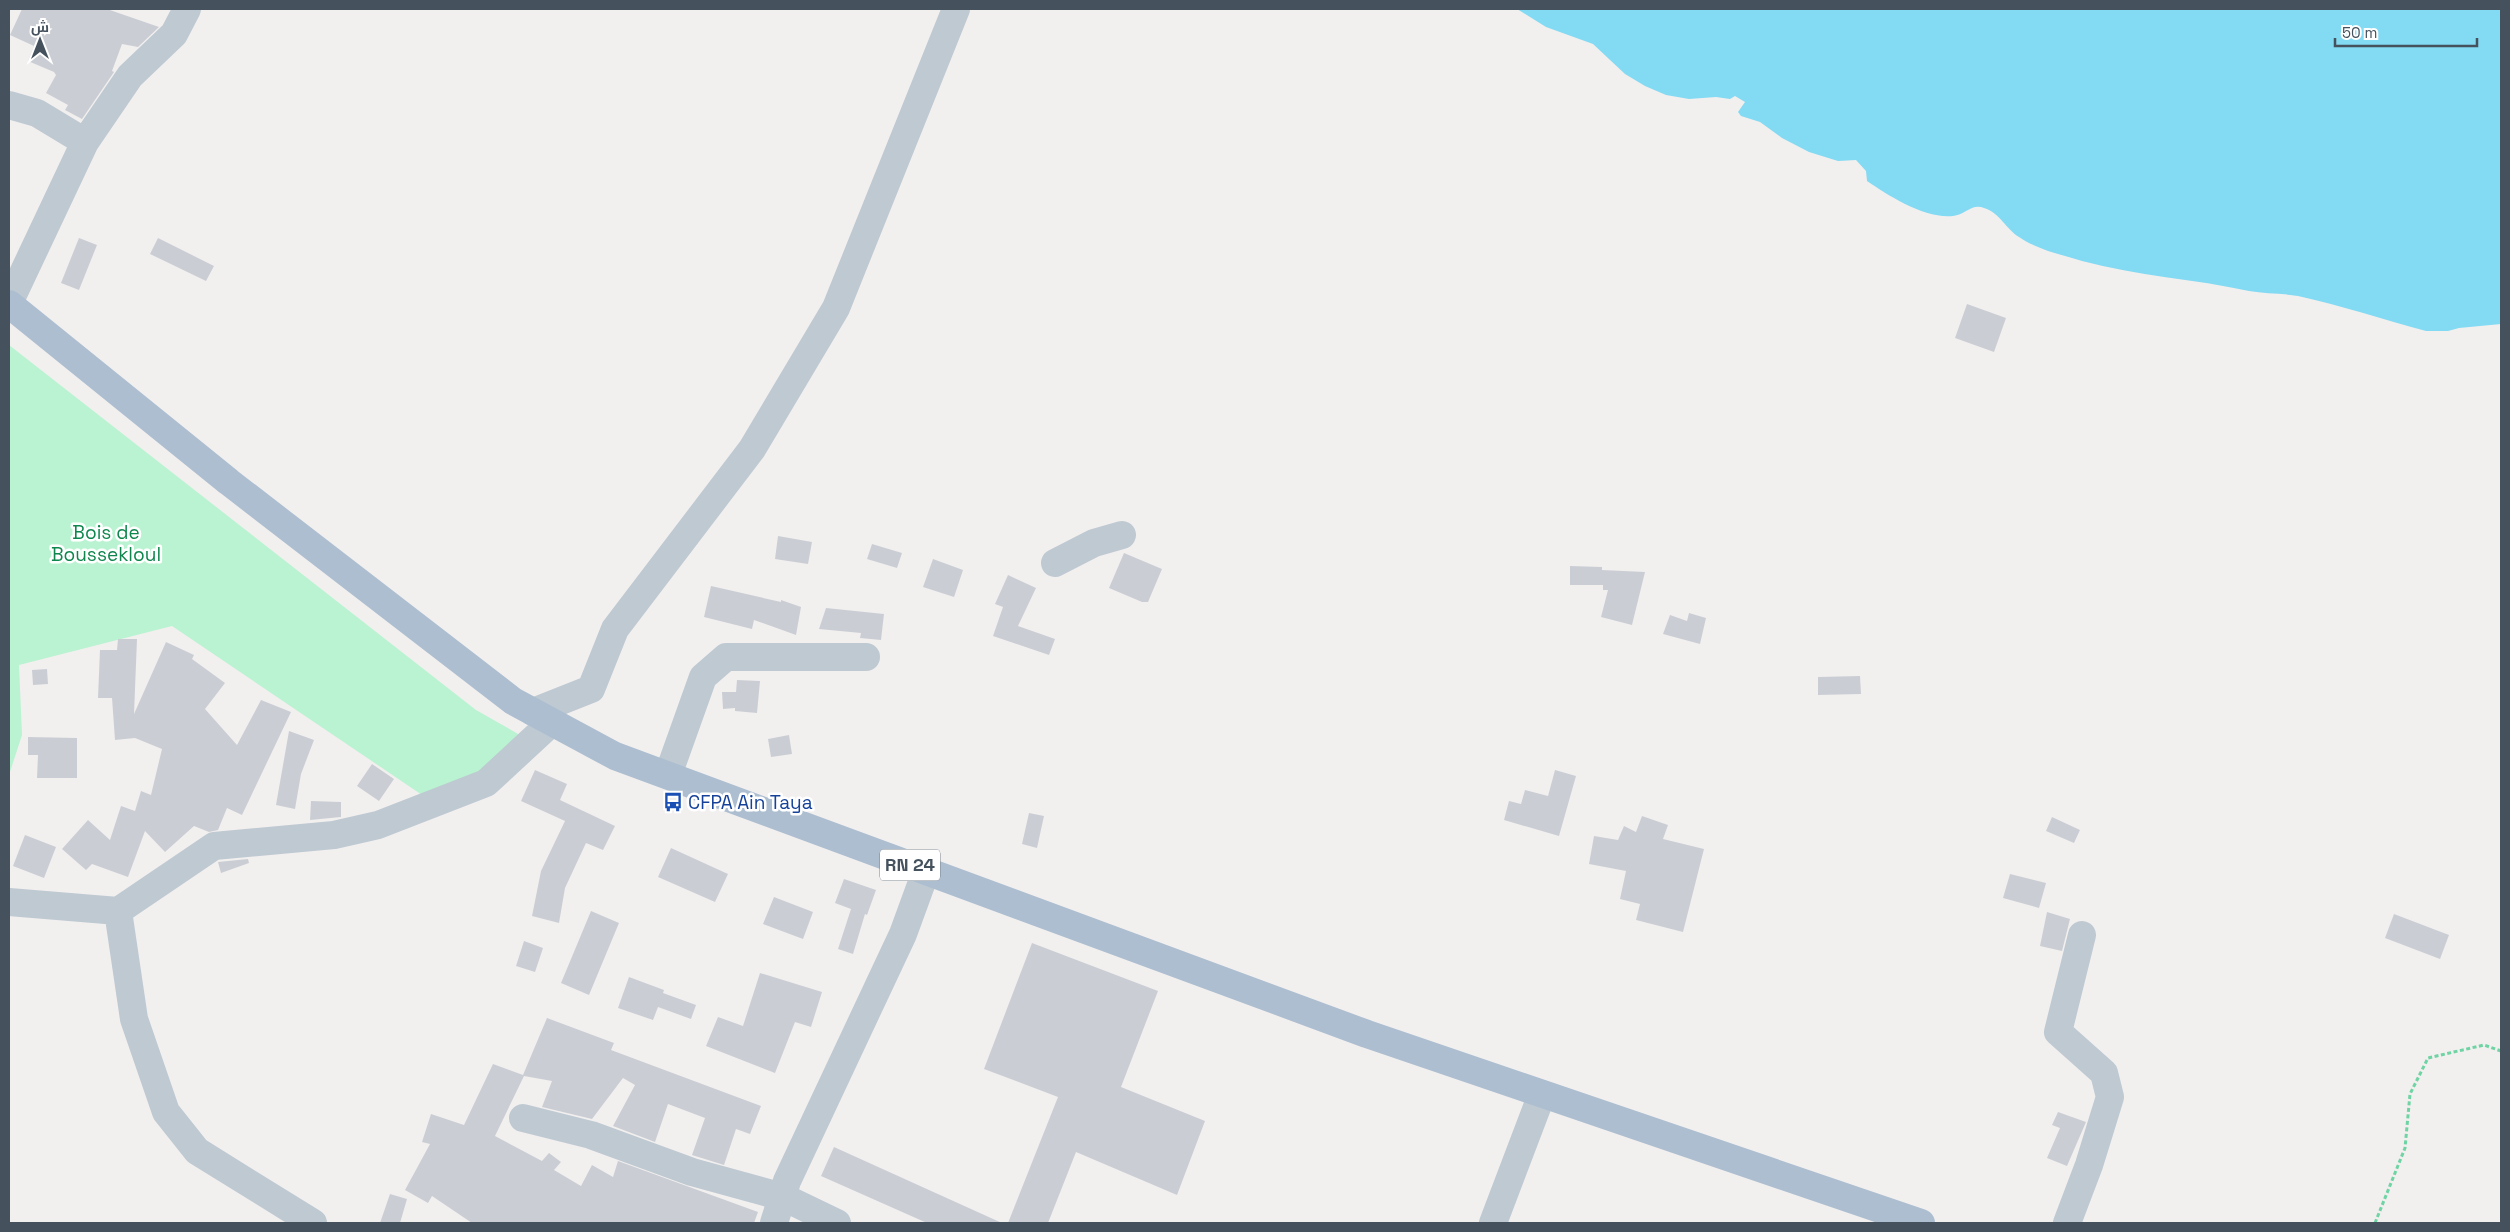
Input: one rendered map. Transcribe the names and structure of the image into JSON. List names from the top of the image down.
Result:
{
  "streets": {
    "main road": ["RN 24"]
  },
  "parks": ["Bois de Boussekloul"],
  "places": {
    "bus stop": ["CFPA Ain Taya"]
  },
  "scale_bar": "50 m",
  "north": "top"
}
